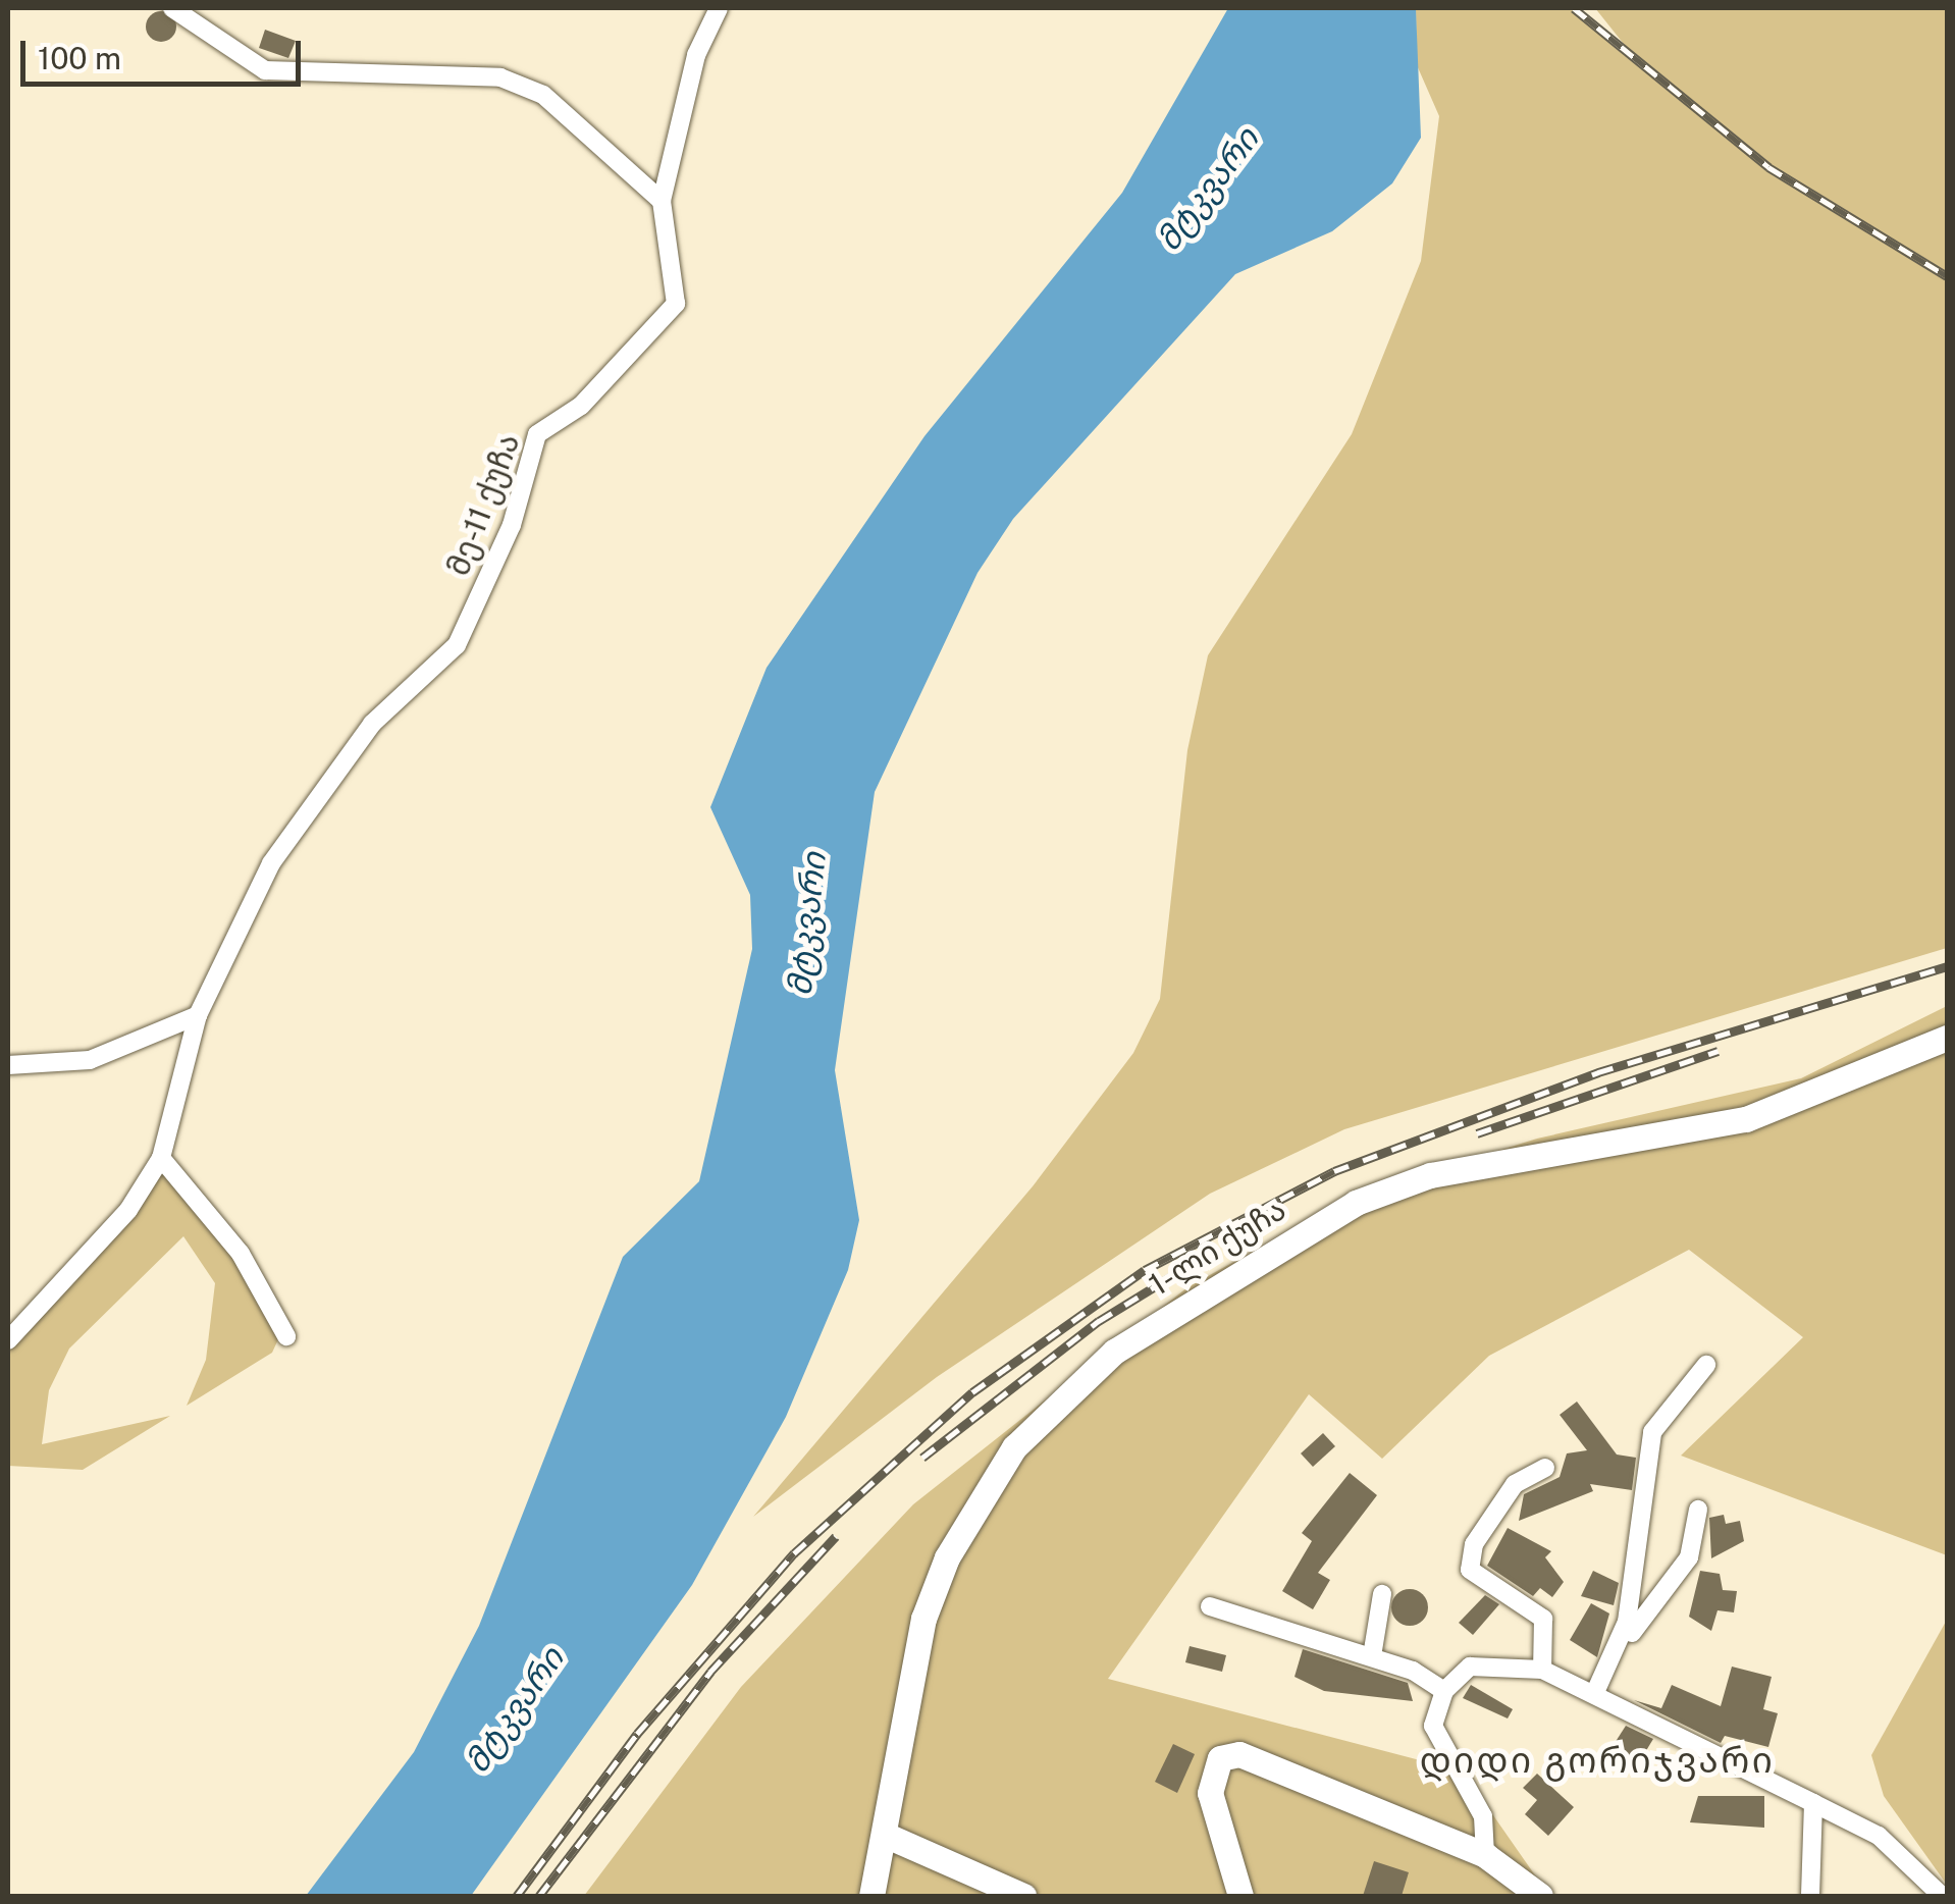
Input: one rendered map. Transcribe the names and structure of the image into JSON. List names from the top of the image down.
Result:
{
  "streets": {
    "main road": ["1-ლი ქუჩა"],
    "street": ["მე-11 ქუჩა"]
  },
  "districts": ["დიდი გორიჯვარი"],
  "water": ["მტკვარი"],
  "scale_bar": "100 m"
}
